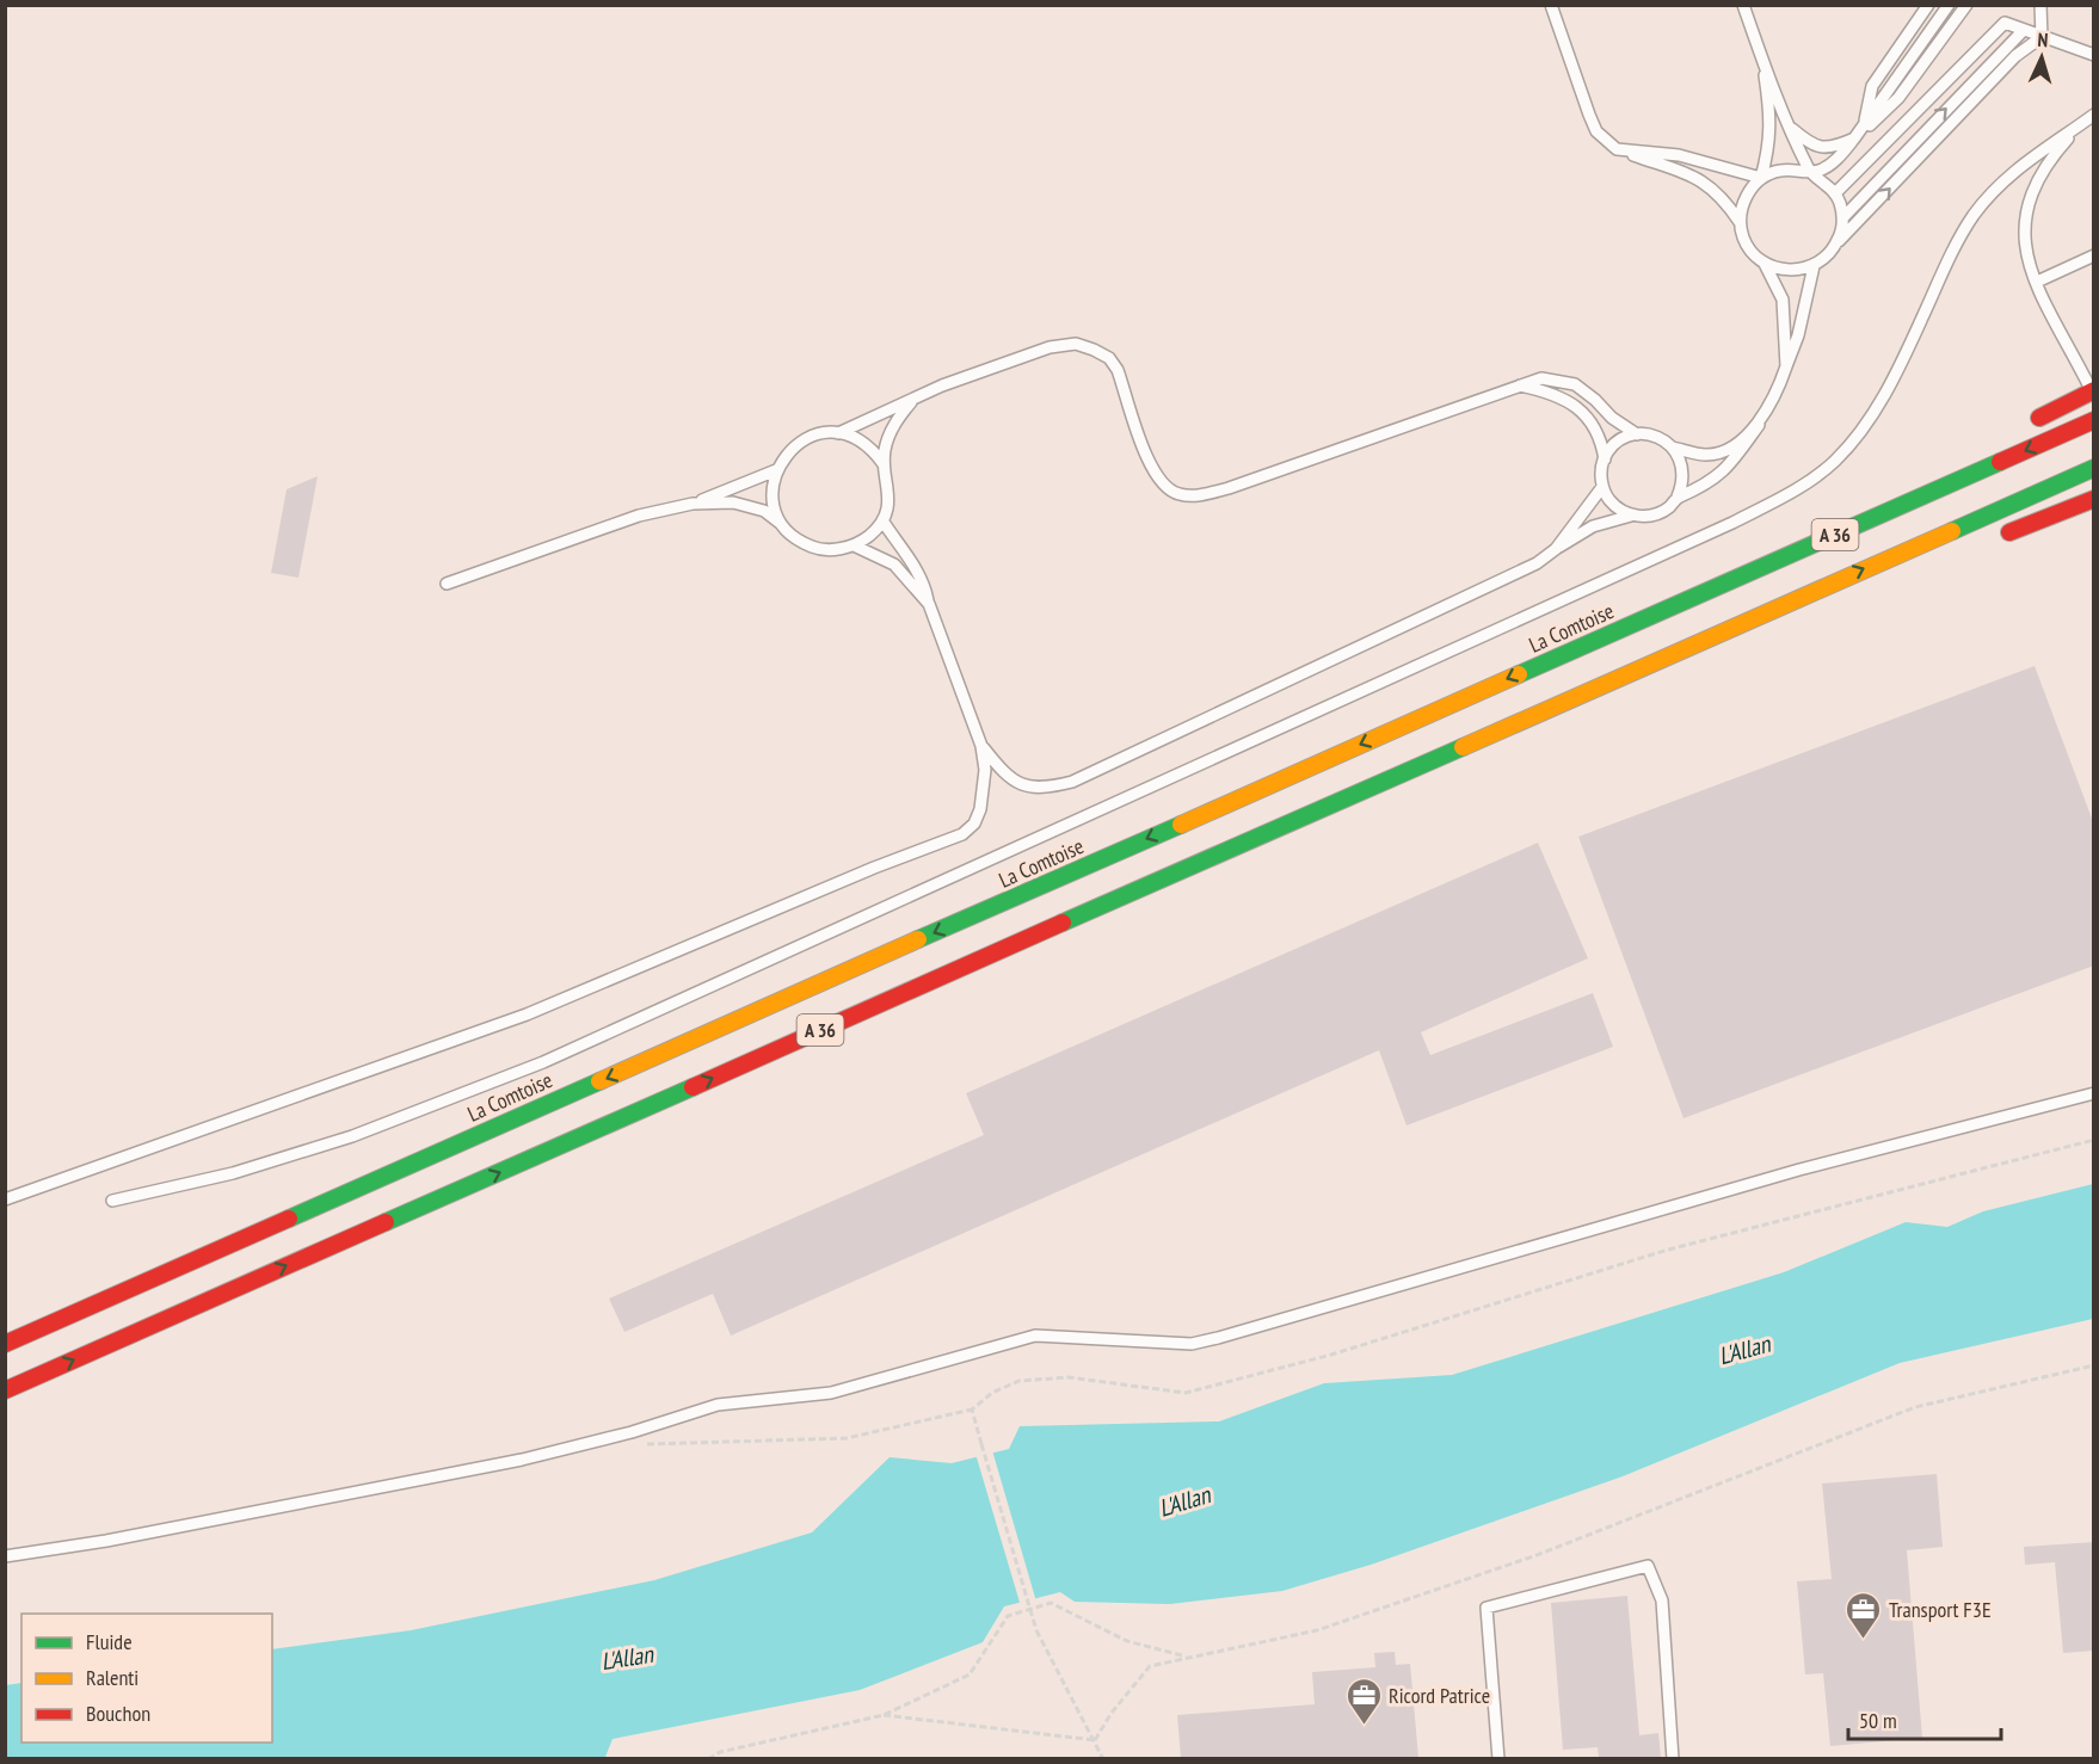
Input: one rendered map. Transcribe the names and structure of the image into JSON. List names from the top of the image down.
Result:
{
  "streets": {
    "highway": ["A 36", "La Comtoise"]
  },
  "water": ["L'Allan"],
  "places": {
    "office": ["Transport F3E", "Ricord Patrice"]
  },
  "legend": ["Fluide", "Ralenti", "Bouchon"],
  "scale_bar": "50 m",
  "north": "top"
}
